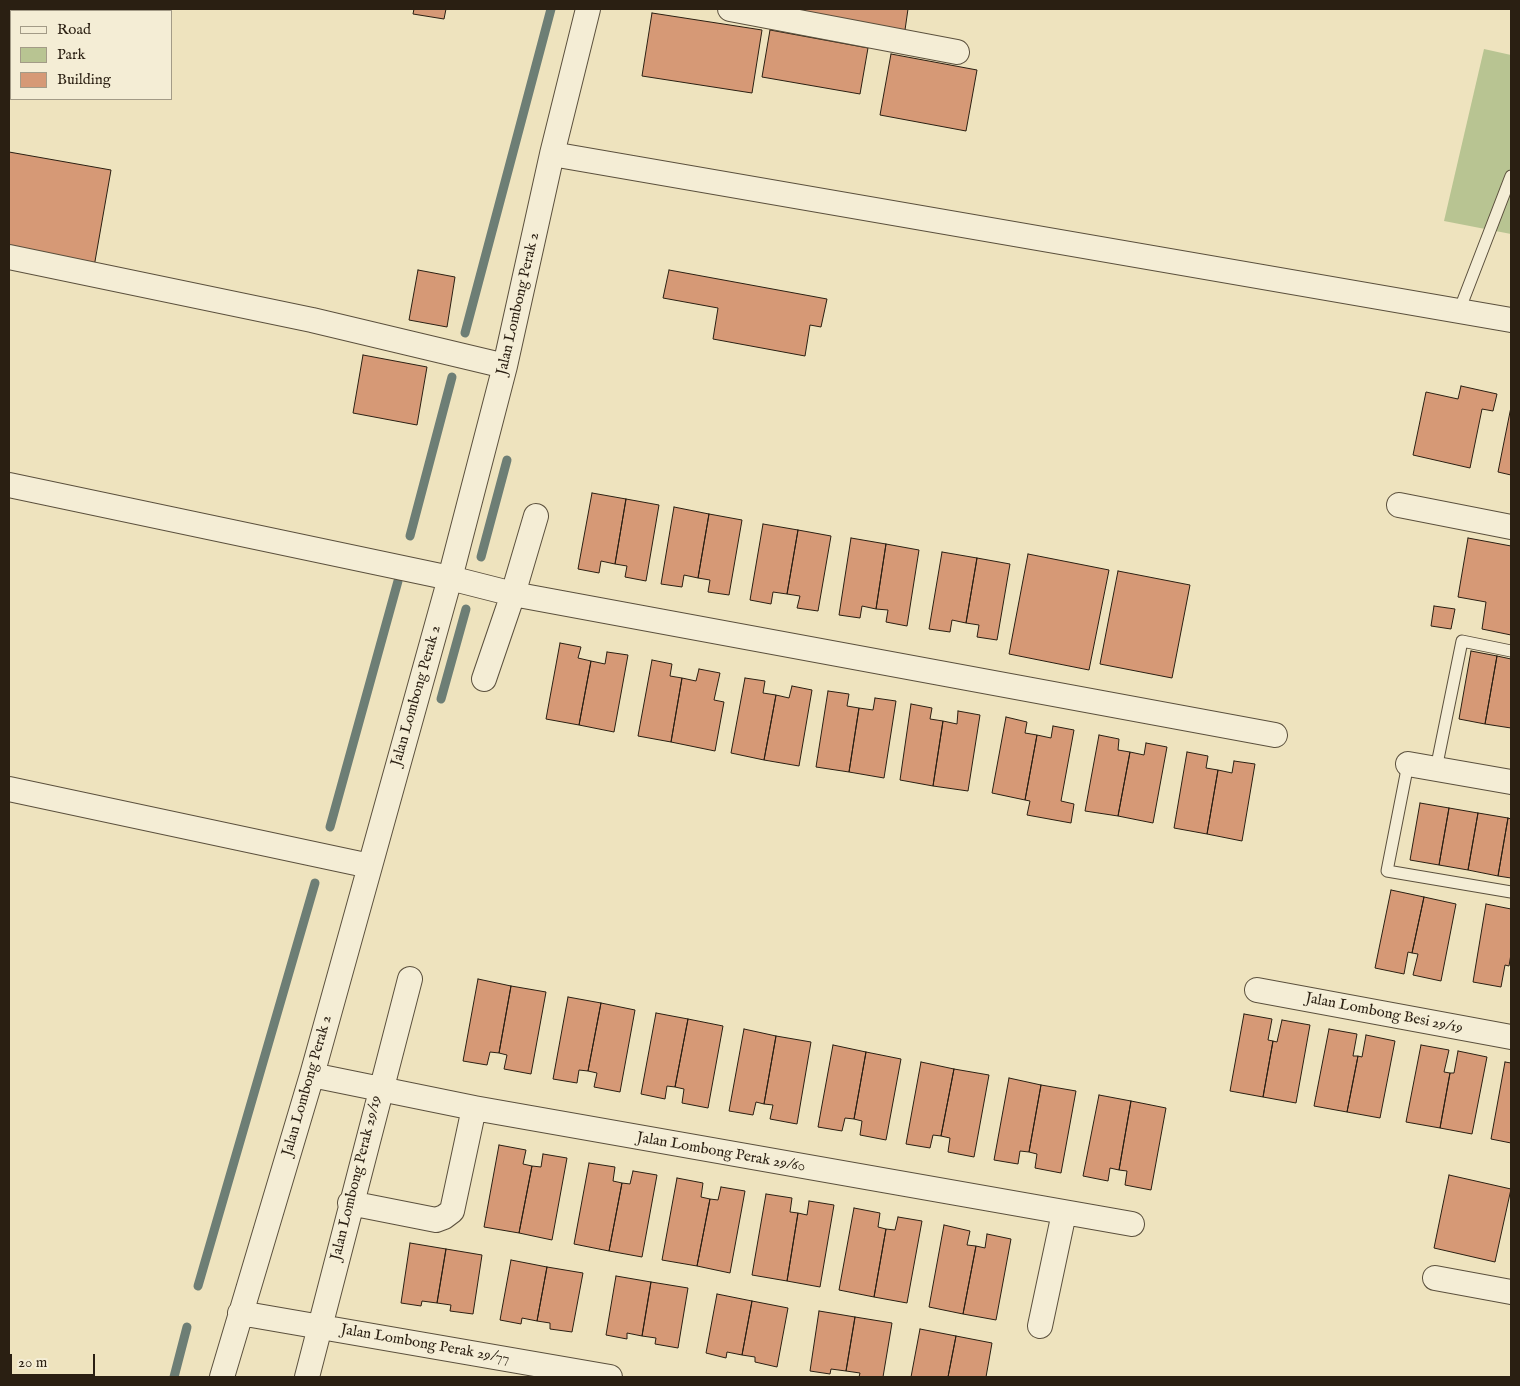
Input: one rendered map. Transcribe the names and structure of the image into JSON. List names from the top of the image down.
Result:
{
  "streets": {
    "street": [
      "Jalan Lombong Perak 2",
      "Jalan Lombong Besi 29/19",
      "Jalan Lombong Perak 29/60",
      "Jalan Lombong Perak 29/19",
      "Jalan Lombong Perak 29/77"
    ]
  },
  "crossings": [
    ["Jalan Lombong Perak 2", "Jalan Lombong Perak 29/60"],
    ["Jalan Lombong Perak 2", "Jalan Lombong Perak 29/77"],
    ["Jalan Lombong Perak 29/60", "Jalan Lombong Perak 29/19"],
    ["Jalan Lombong Perak 29/19", "Jalan Lombong Perak 29/77"]
  ],
  "legend": ["Road", "Park", "Building"],
  "scale_bar": "20 m"
}
